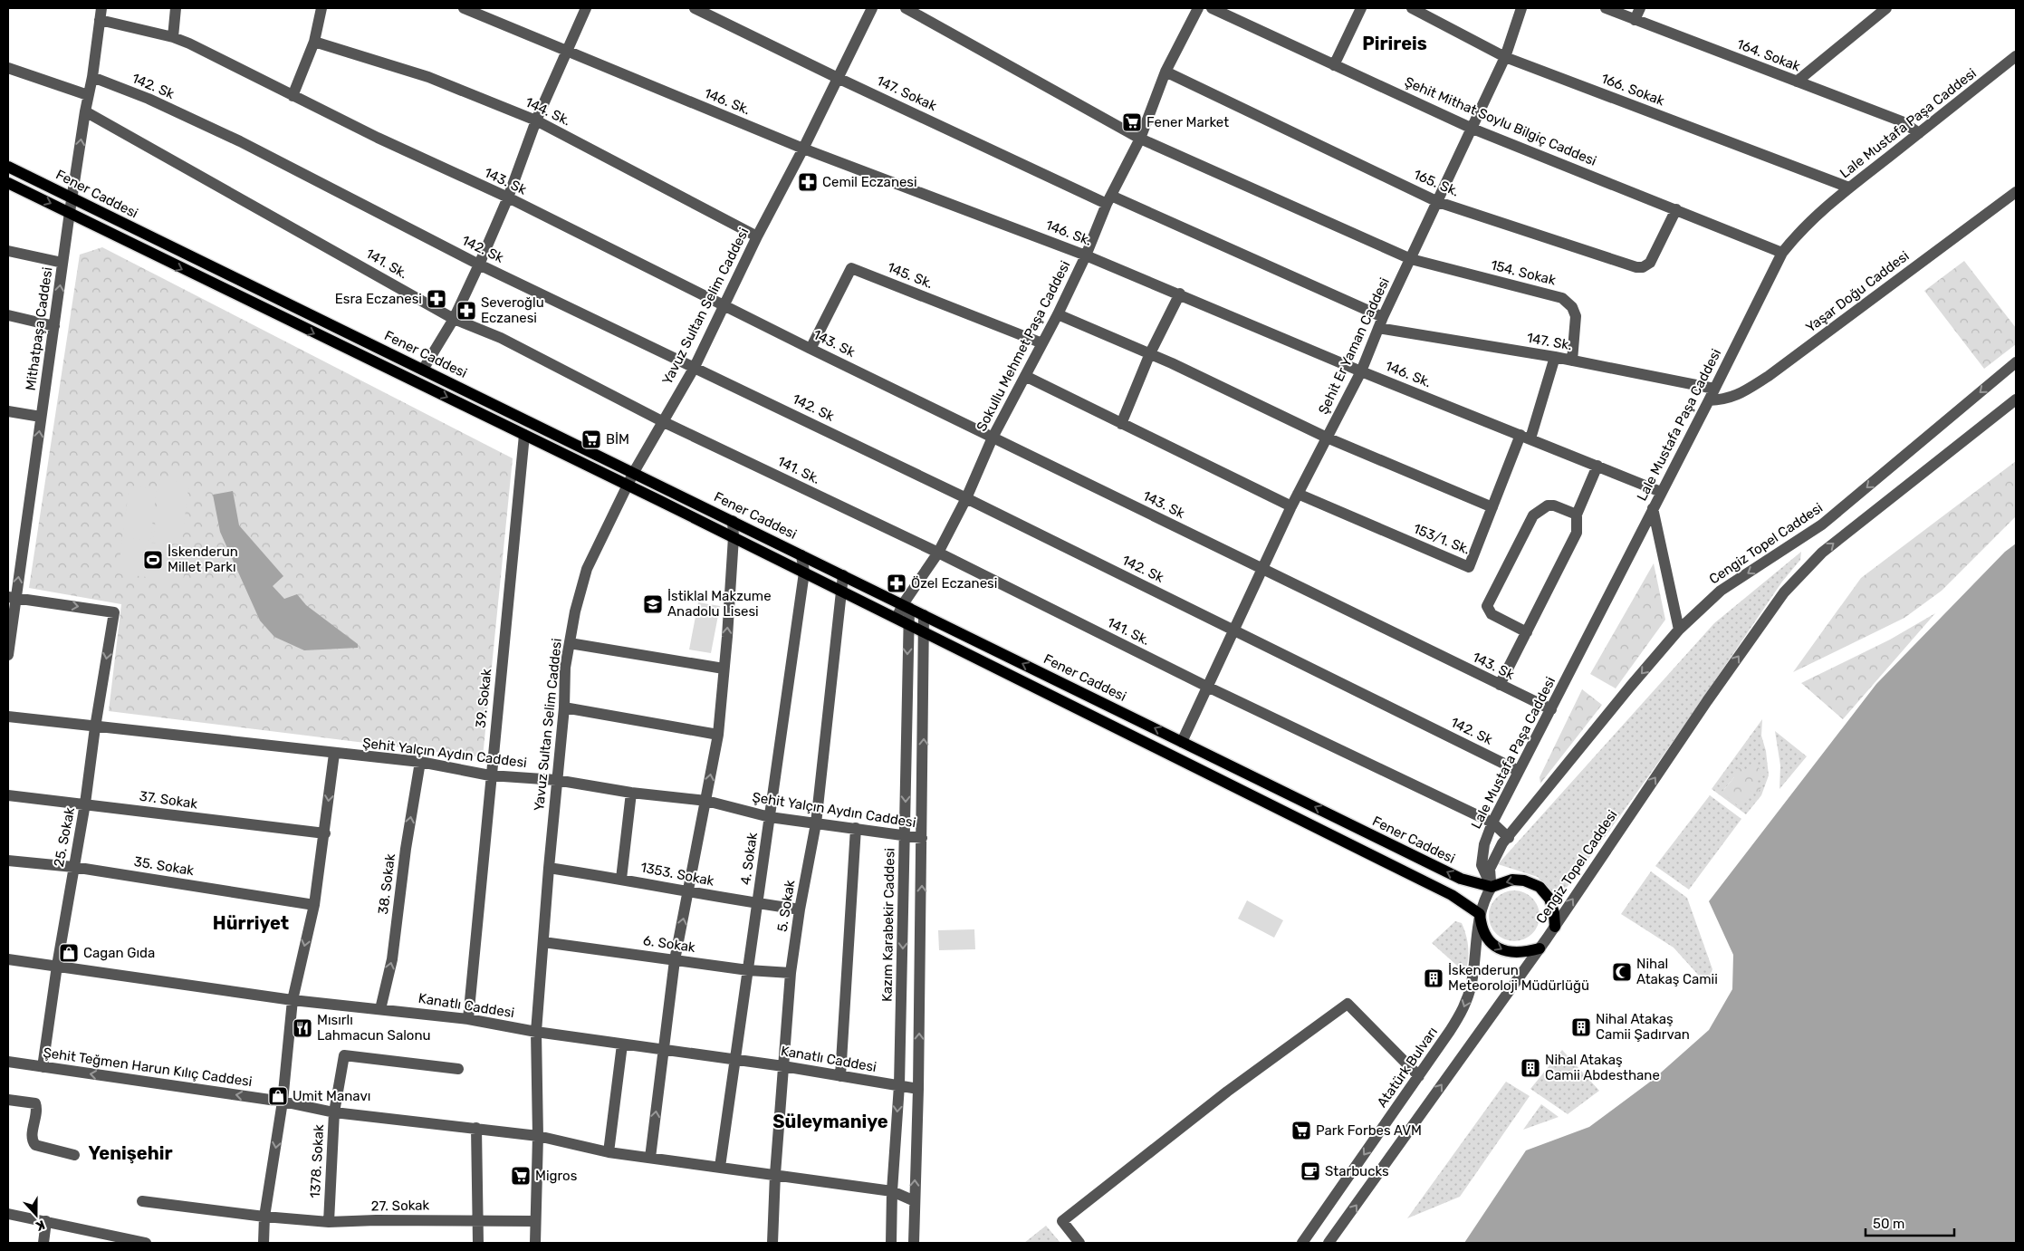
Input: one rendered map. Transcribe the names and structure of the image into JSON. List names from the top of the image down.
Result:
{
  "streets": {
    "main road": ["Fener Caddesi"],
    "street": [
      "164. Sokak",
      "142. Sk",
      "166. Sokak",
      "147. Sokak",
      "146. Sk.",
      "144. Sk.",
      "Şehit Mithat Soylu Bilgiç Caddesi",
      "Lale Mustafa Paşa Caddesi",
      "143. Sk",
      "165. Sk.",
      "141. Sk.",
      "154. Sokak",
      "145. Sk.",
      "Yaşar Doğu Caddesi",
      "Yavuz Sultan Selim Caddesi",
      "Mithatpaşa Caddesi",
      "147. Sk.",
      "Sokullu Mehmet Paşa Caddesi",
      "Şehit Er Yaman Caddesi",
      "153/1. Sk.",
      "Cengiz Topel Caddesi",
      "39. Sokak",
      "Şehit Yalçın Aydın Caddesi",
      "37. Sokak",
      "25. Sokak",
      "4. Sokak",
      "35. Sokak",
      "1353. Sokak",
      "38. Sokak",
      "5. Sokak",
      "Kazım Karabekir Caddesi",
      "6. Sokak",
      "Kanatlı Caddesi",
      "Şehit Teğmen Harun Kılıç Caddesi",
      "Atatürk Bulvarı",
      "1378. Sokak",
      "27. Sokak"
    ]
  },
  "crossings": [
    ["164. Sokak", "Lale Mustafa Paşa Caddesi"],
    ["142. Sk", "Lale Mustafa Paşa Caddesi"],
    ["142. Sk", "Yavuz Sultan Selim Caddesi"],
    ["142. Sk", "Mithatpaşa Caddesi"],
    ["142. Sk", "Sokullu Mehmet Paşa Caddesi"],
    ["142. Sk", "Şehit Er Yaman Caddesi"],
    ["166. Sokak", "Lale Mustafa Paşa Caddesi"],
    ["166. Sokak", "Şehit Er Yaman Caddesi"],
    ["147. Sokak", "Yavuz Sultan Selim Caddesi"],
    ["147. Sokak", "Sokullu Mehmet Paşa Caddesi"],
    ["147. Sokak", "Şehit Er Yaman Caddesi"],
    ["146. Sk.", "Lale Mustafa Paşa Caddesi"],
    ["146. Sk.", "Yavuz Sultan Selim Caddesi"],
    ["146. Sk.", "Sokullu Mehmet Paşa Caddesi"],
    ["146. Sk.", "Şehit Er Yaman Caddesi"],
    ["146. Sk.", "153/1. Sk."],
    ["144. Sk.", "Yavuz Sultan Selim Caddesi"],
    ["Şehit Mithat Soylu Bilgiç Caddesi", "Lale Mustafa Paşa Caddesi"],
    ["Şehit Mithat Soylu Bilgiç Caddesi", "165. Sk."],
    ["Şehit Mithat Soylu Bilgiç Caddesi", "Şehit Er Yaman Caddesi"],
    ["Lale Mustafa Paşa Caddesi", "143. Sk"],
    ["Lale Mustafa Paşa Caddesi", "Fener Caddesi"],
    ["Lale Mustafa Paşa Caddesi", "141. Sk."],
    ["Lale Mustafa Paşa Caddesi", "Yaşar Doğu Caddesi"],
    ["Lale Mustafa Paşa Caddesi", "147. Sk."],
    ["Lale Mustafa Paşa Caddesi", "Cengiz Topel Caddesi"],
    ["Lale Mustafa Paşa Caddesi", "Atatürk Bulvarı"],
    ["143. Sk", "145. Sk."],
    ["143. Sk", "Yavuz Sultan Selim Caddesi"],
    ["143. Sk", "Mithatpaşa Caddesi"],
    ["143. Sk", "Sokullu Mehmet Paşa Caddesi"],
    ["143. Sk", "Şehit Er Yaman Caddesi"],
    ["165. Sk.", "Sokullu Mehmet Paşa Caddesi"],
    ["165. Sk.", "Şehit Er Yaman Caddesi"],
    ["Fener Caddesi", "Yavuz Sultan Selim Caddesi"],
    ["Fener Caddesi", "Mithatpaşa Caddesi"],
    ["Fener Caddesi", "Sokullu Mehmet Paşa Caddesi"],
    ["Fener Caddesi", "Şehit Er Yaman Caddesi"],
    ["Fener Caddesi", "Cengiz Topel Caddesi"],
    ["Fener Caddesi", "39. Sokak"],
    ["Fener Caddesi", "4. Sokak"],
    ["Fener Caddesi", "5. Sokak"],
    ["Fener Caddesi", "Kazım Karabekir Caddesi"],
    ["Fener Caddesi", "Atatürk Bulvarı"],
    ["141. Sk.", "Yavuz Sultan Selim Caddesi"],
    ["141. Sk.", "Mithatpaşa Caddesi"],
    ["141. Sk.", "Sokullu Mehmet Paşa Caddesi"],
    ["141. Sk.", "Şehit Er Yaman Caddesi"],
    ["141. Sk.", "Cengiz Topel Caddesi"],
    ["154. Sokak", "147. Sk."],
    ["154. Sokak", "Sokullu Mehmet Paşa Caddesi"],
    ["154. Sokak", "Şehit Er Yaman Caddesi"],
    ["145. Sk.", "Sokullu Mehmet Paşa Caddesi"],
    ["Yavuz Sultan Selim Caddesi", "Şehit Yalçın Aydın Caddesi"],
    ["Yavuz Sultan Selim Caddesi", "1353. Sokak"],
    ["Yavuz Sultan Selim Caddesi", "6. Sokak"],
    ["Yavuz Sultan Selim Caddesi", "Kanatlı Caddesi"],
    ["Yavuz Sultan Selim Caddesi", "27. Sokak"],
    ["Mithatpaşa Caddesi", "25. Sokak"],
    ["147. Sk.", "Şehit Er Yaman Caddesi"],
    ["147. Sk.", "153/1. Sk."],
    ["Sokullu Mehmet Paşa Caddesi", "Kazım Karabekir Caddesi"],
    ["Şehit Er Yaman Caddesi", "153/1. Sk."],
    ["Cengiz Topel Caddesi", "Atatürk Bulvarı"],
    ["39. Sokak", "Şehit Yalçın Aydın Caddesi"],
    ["39. Sokak", "Kanatlı Caddesi"],
    ["Şehit Yalçın Aydın Caddesi", "25. Sokak"],
    ["Şehit Yalçın Aydın Caddesi", "4. Sokak"],
    ["Şehit Yalçın Aydın Caddesi", "38. Sokak"],
    ["Şehit Yalçın Aydın Caddesi", "5. Sokak"],
    ["Şehit Yalçın Aydın Caddesi", "Kazım Karabekir Caddesi"],
    ["37. Sokak", "25. Sokak"],
    ["25. Sokak", "35. Sokak"],
    ["25. Sokak", "Kanatlı Caddesi"],
    ["25. Sokak", "Şehit Teğmen Harun Kılıç Caddesi"],
    ["4. Sokak", "1353. Sokak"],
    ["4. Sokak", "6. Sokak"],
    ["4. Sokak", "Kanatlı Caddesi"],
    ["1353. Sokak", "5. Sokak"],
    ["38. Sokak", "Kanatlı Caddesi"],
    ["5. Sokak", "6. Sokak"],
    ["5. Sokak", "Kanatlı Caddesi"],
    ["Kazım Karabekir Caddesi", "Kanatlı Caddesi"],
    ["1378. Sokak", "27. Sokak"]
  ],
  "one_way": ["Mithatpaşa Caddesi", "Şehit Teğmen Harun Kılıç Caddesi"],
  "districts": [
    "Pirireis",
    "Hürriyet",
    "Süleymaniye",
    "Yenişehir"
  ],
  "places": {
    "supermarket": [
      "Fener Market",
      "BİM",
      "Park Forbes AVM",
      "Migros"
    ],
    "pharmacy": [
      "Cemil Eczanesi",
      "Esra Eczanesi",
      "Severoğlu Eczanesi",
      "Özel Eczanesi"
    ],
    "sports": ["İskenderun Millet Parkı"],
    "school or university": ["İstiklal Makzume Anadolu Lisesi"],
    "shop": ["Cagan Gıda", "Umit Manavı"],
    "mosque": ["Nihal Atakaş Camii"],
    "building": ["İskenderun Meteoroloji Müdürlüğü", "Nihal Atakaş Camii Şadırvan", "Nihal Atakaş Camii Abdesthane"],
    "restaurant": ["Mısırlı Lahmacun Salonu"],
    "cafe": ["Starbucks"]
  },
  "scale_bar": "50 m",
  "north": "bottom"
}
